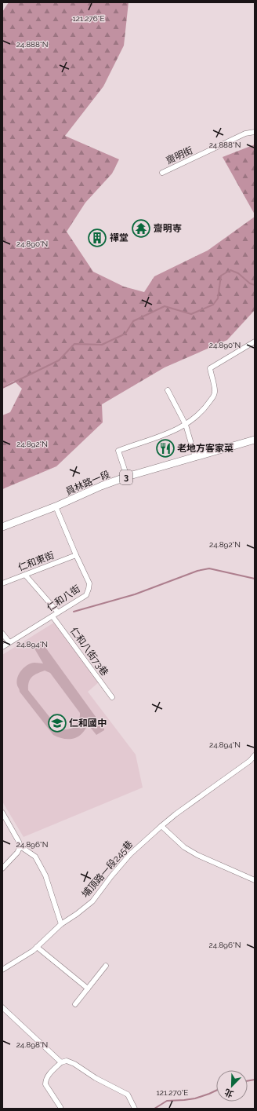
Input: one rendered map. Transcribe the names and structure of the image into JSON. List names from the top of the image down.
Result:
{
  "streets": {
    "main road": ["3", "員林路一段"],
    "street": [
      "齋明街",
      "仁和東街",
      "仁和八街",
      "仁和八街73巷",
      "埔頂路一段245巷"
    ]
  },
  "crossings": [
    ["員林路一段", "仁和八街"],
    ["仁和東街", "仁和八街"],
    ["仁和八街", "仁和八街73巷"]
  ],
  "places": {
    "temple": ["齋明寺"],
    "building": ["禪堂"],
    "restaurant": ["老地方客家菜"],
    "school or university": ["仁和國中"]
  },
  "north": "bottom left",
  "coordinates": [
    "121.276°E",
    "24.888°N",
    "24.890°N",
    "24.892°N",
    "24.894°N",
    "24.896°N",
    "24.898°N",
    "121.270°E"
  ]
}
